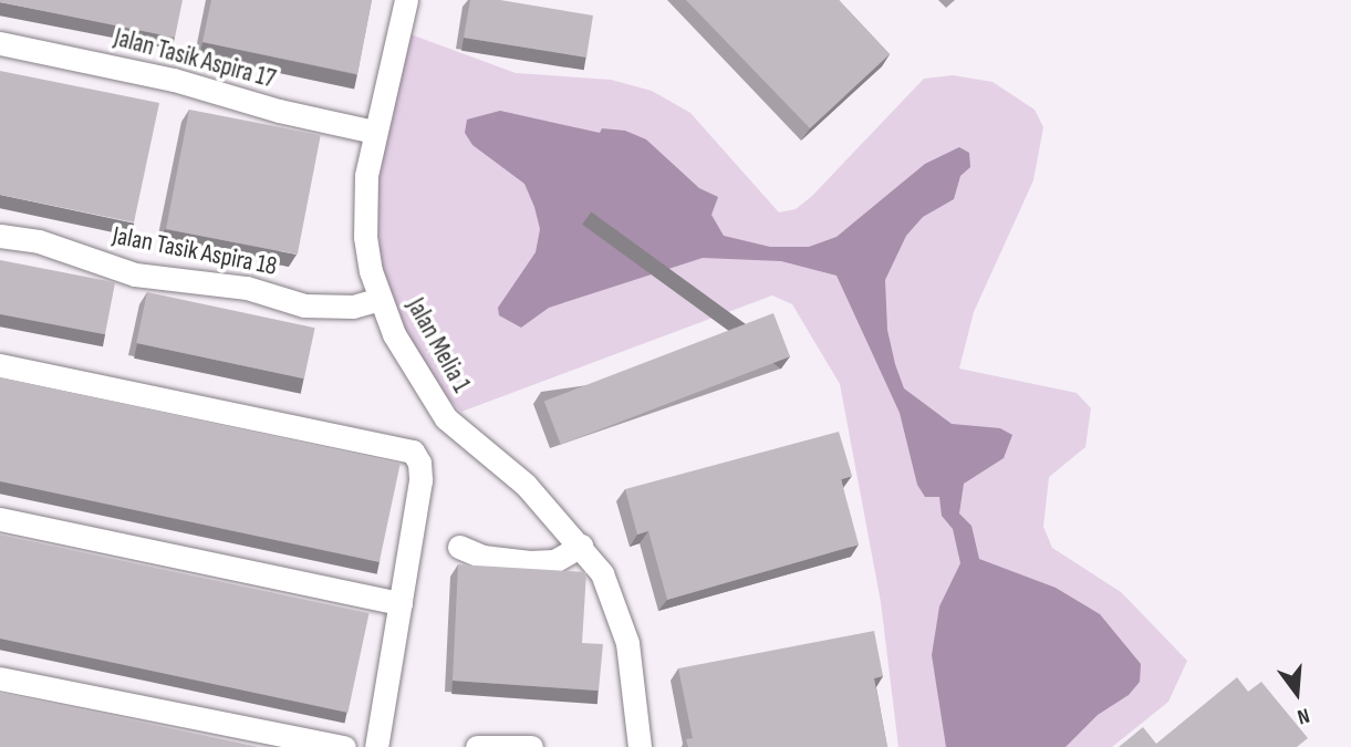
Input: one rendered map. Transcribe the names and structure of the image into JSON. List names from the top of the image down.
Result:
{
  "streets": {
    "street": ["Jalan Tasik Aspira 17", "Jalan Tasik Aspira 18", "Jalan Melia 1"]
  },
  "crossings": [
    ["Jalan Tasik Aspira 17", "Jalan Melia 1"],
    ["Jalan Tasik Aspira 18", "Jalan Melia 1"]
  ],
  "north": "bottom"
}
